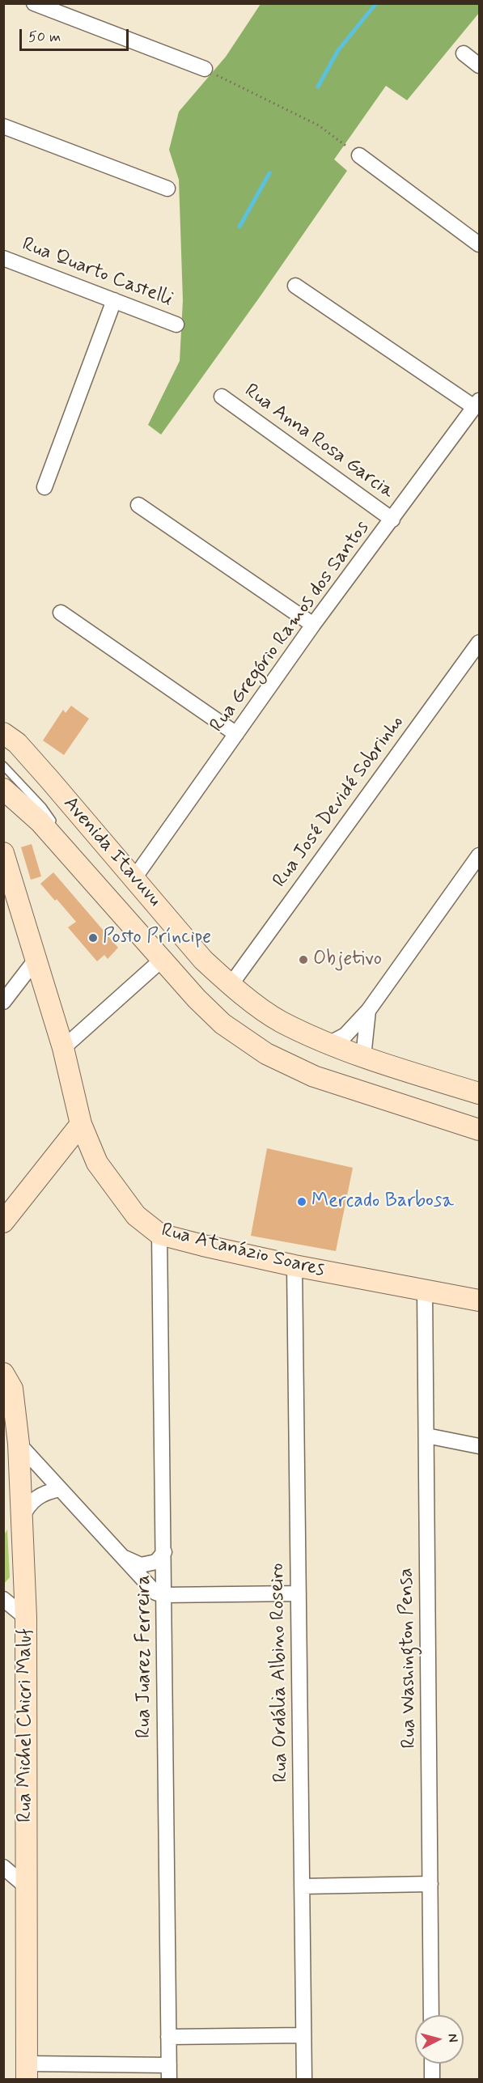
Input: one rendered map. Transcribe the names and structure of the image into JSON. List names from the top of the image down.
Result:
{
  "streets": {
    "street": [
      "Rua Quarto Castelli",
      "Rua Anna Rosa Garcia",
      "Rua Gregório Ramos dos Santos",
      "Rua José Devidé Sobrinho",
      "Avenida Itavuvu",
      "Rua Atanázio Soares",
      "Rua Juarez Ferreira",
      "Rua Washington Pensa",
      "Rua Ordália Albino Roseiro",
      "Rua Michel Chicri Maluf"
    ]
  },
  "crossings": [
    ["Rua Anna Rosa Garcia", "Rua Gregório Ramos dos Santos"],
    ["Rua Gregório Ramos dos Santos", "Avenida Itavuvu"],
    ["Rua José Devidé Sobrinho", "Avenida Itavuvu"],
    ["Rua Atanázio Soares", "Rua Juarez Ferreira"],
    ["Rua Atanázio Soares", "Rua Washington Pensa"],
    ["Rua Atanázio Soares", "Rua Ordália Albino Roseiro"]
  ],
  "places": ["Posto Príncipe", "Objetivo", "Mercado Barbosa"],
  "scale_bar": "50 m",
  "north": "right"
}
